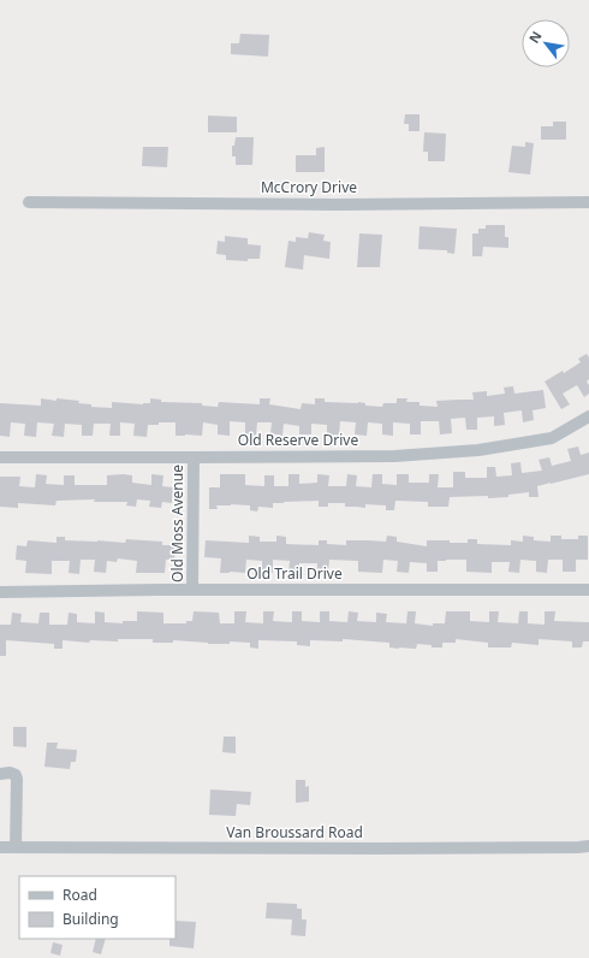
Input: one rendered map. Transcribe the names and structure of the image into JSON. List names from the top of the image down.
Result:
{
  "streets": {
    "street": [
      "McCrory Drive",
      "Old Reserve Drive",
      "Old Moss Avenue",
      "Old Trail Drive",
      "Van Broussard Road"
    ]
  },
  "crossings": [
    ["Old Reserve Drive", "Old Moss Avenue"],
    ["Old Moss Avenue", "Old Trail Drive"]
  ],
  "legend": ["Road", "Building"],
  "north": "top left"
}
